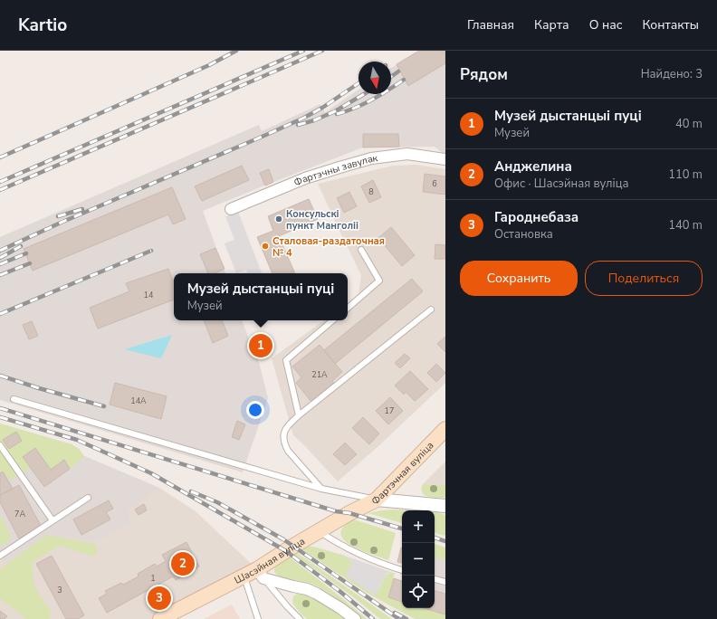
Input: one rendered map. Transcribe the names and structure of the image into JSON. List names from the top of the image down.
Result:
{
  "streets": {
    "main road": ["Фартэчная вуліца", "Шасэйная вуліца"],
    "street": ["Фартэчны завулак"]
  },
  "crossings": [
    ["Фартэчная вуліца", "Шасэйная вуліца"]
  ],
  "places": ["Консульскі пункт Манголіі", "Сталовая-раздаточная № 4"],
  "house_numbers": [
    "6",
    "8",
    "14",
    "21А",
    "14А",
    "17",
    "7А",
    "1",
    "3"
  ],
  "north": "bottom",
  "page": {
    "header": "Kartio",
    "nav": [
      "Главная",
      "Карта",
      "О нас",
      "Контакты"
    ],
    "heading": ["Рядом", "Найдено: 3"],
    "list": [
      {
        "mark": "1",
        "name": "Музей дыстанцыі пуці",
        "note": "Музей",
        "value": "40 m"
      },
      {
        "mark": "2",
        "name": "Анджелина",
        "note": "Офис · Шасэйная вуліца",
        "value": "110 m"
      },
      {
        "mark": "3",
        "name": "Гароднебаза",
        "note": "Остановка",
        "value": "140 m"
      }
    ],
    "buttons": ["Сохранить", "Поделиться"],
    "popup": ["Музей дыстанцыі пуці", "Музей"],
    "pins": ["1", "2", "3"],
    "map_buttons": ["+", "−"]
  }
}
